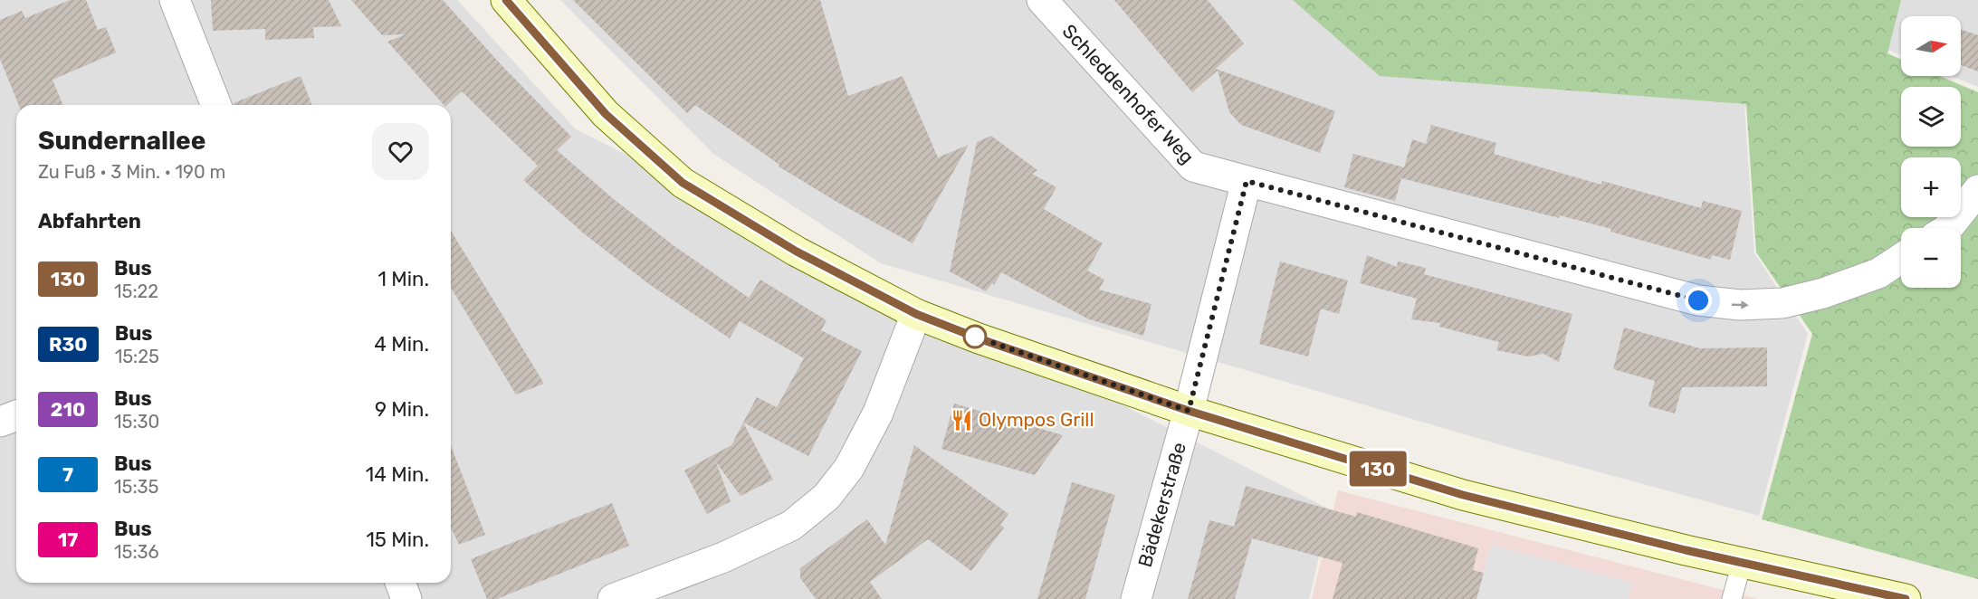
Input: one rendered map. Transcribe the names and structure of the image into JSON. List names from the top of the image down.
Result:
{
  "streets": {
    "street": ["Schleddenhofer Weg", "Bädekerstraße"]
  },
  "one_way": ["Schleddenhofer Weg"],
  "places": {
    "restaurant": ["Olympos Grill"]
  },
  "lines": ["bus line 130"],
  "north": "right",
  "page": {
    "on_map": "130",
    "map_buttons": ["+", "−"],
    "heading": [
      ["Sundernallee", "Zu Fuß · 3 Min. · 190 m"],
      "Abfahrten"
    ],
    "list": [
      {
        "mark": "130",
        "name": "Bus",
        "note": "15:22",
        "value": "1 Min."
      },
      {
        "mark": "R30",
        "name": "Bus",
        "note": "15:25",
        "value": "4 Min."
      },
      {
        "mark": "210",
        "name": "Bus",
        "note": "15:30",
        "value": "9 Min."
      },
      {
        "mark": "7",
        "name": "Bus",
        "note": "15:35",
        "value": "14 Min."
      },
      {
        "mark": "17",
        "name": "Bus",
        "note": "15:36",
        "value": "15 Min."
      }
    ]
  }
}
